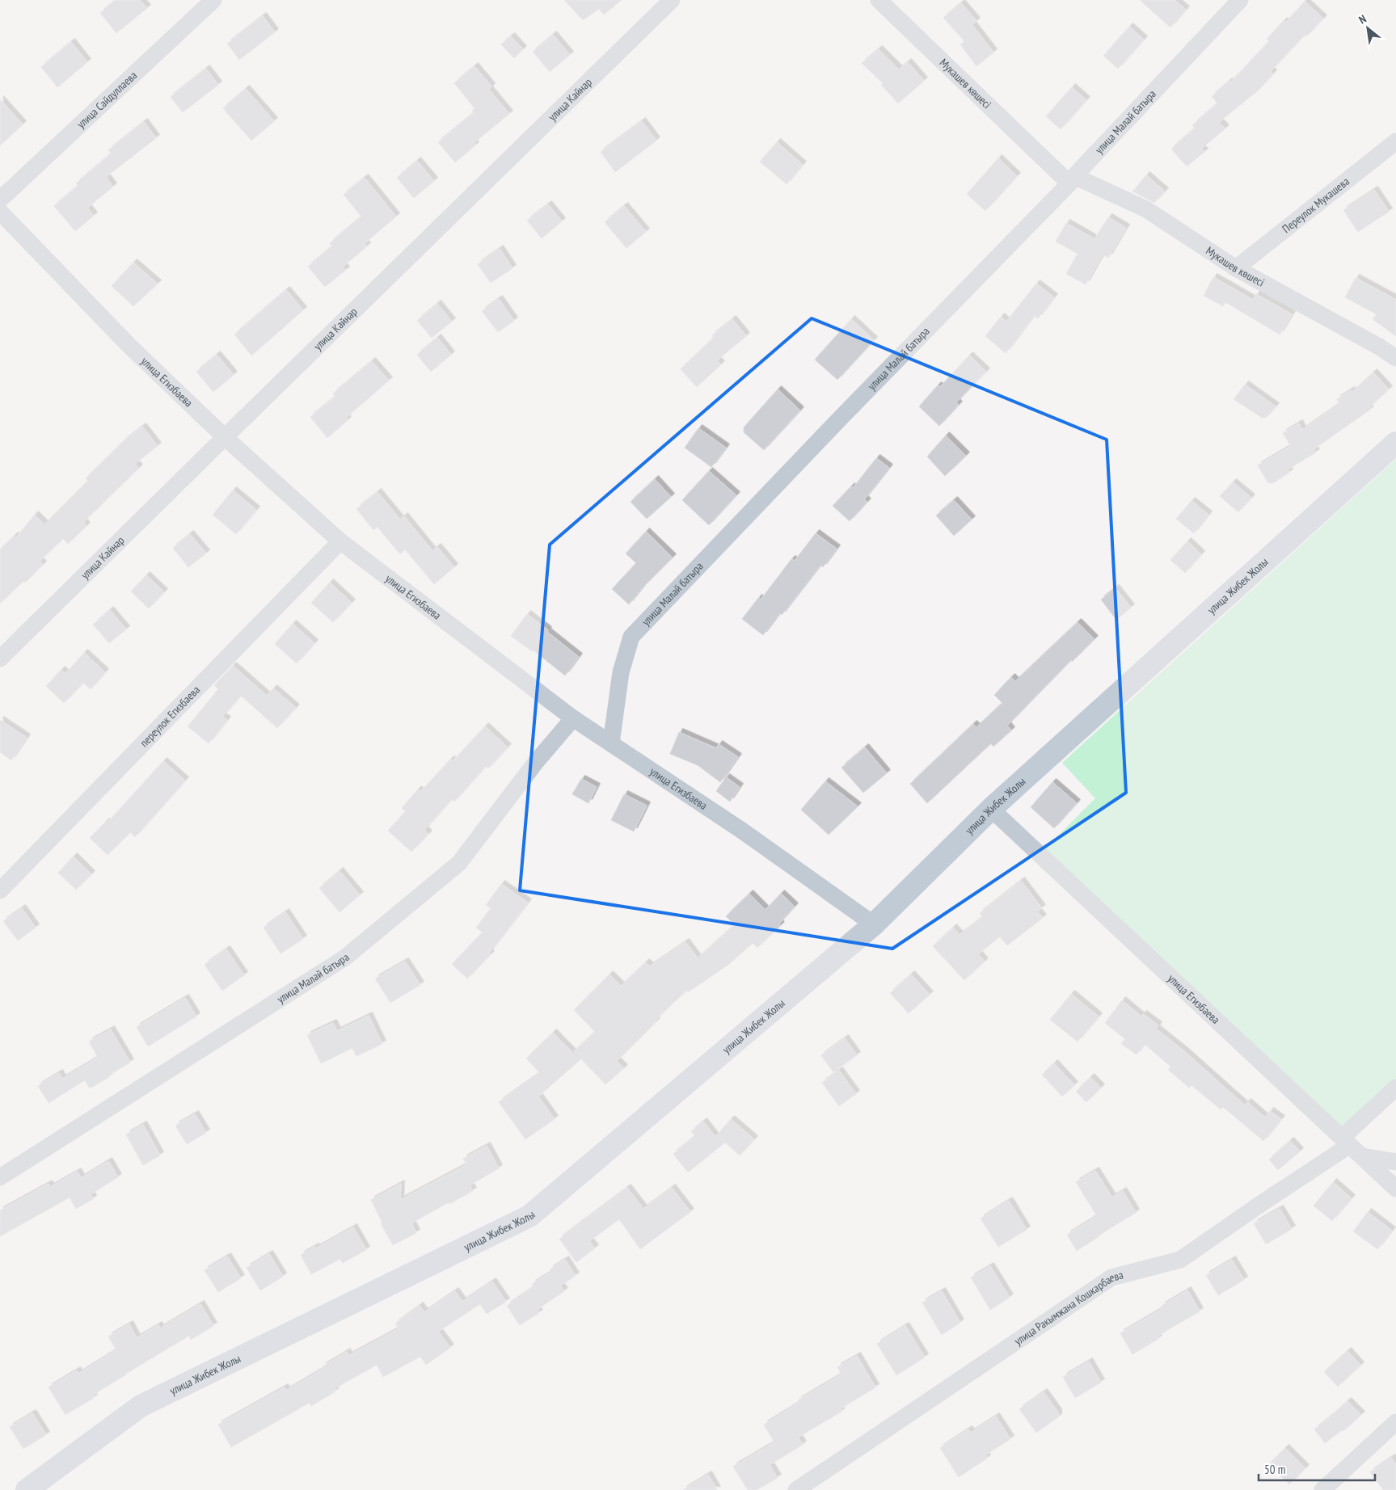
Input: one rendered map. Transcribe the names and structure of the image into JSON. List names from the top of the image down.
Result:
{
  "streets": {
    "main road": ["улица Жибек Жолы"],
    "street": [
      "Мукашев көшесі",
      "улица Сайдуллаева",
      "улица Кайнар",
      "улица Малай батыра",
      "Переулок Мукашева",
      "улица Егизбаева",
      "переулок Егизбаева",
      "улица Ракымжана Кошкарбаева"
    ]
  },
  "crossings": [
    ["Мукашев көшесі", "улица Малай батыра"],
    ["Мукашев көшесі", "Переулок Мукашева"],
    ["улица Кайнар", "улица Егизбаева"],
    ["улица Малай батыра", "улица Егизбаева"],
    ["улица Егизбаева", "улица Жибек Жолы"],
    ["улица Егизбаева", "переулок Егизбаева"],
    ["улица Егизбаева", "улица Ракымжана Кошкарбаева"]
  ],
  "scale_bar": "50 m",
  "north": "top left"
}
